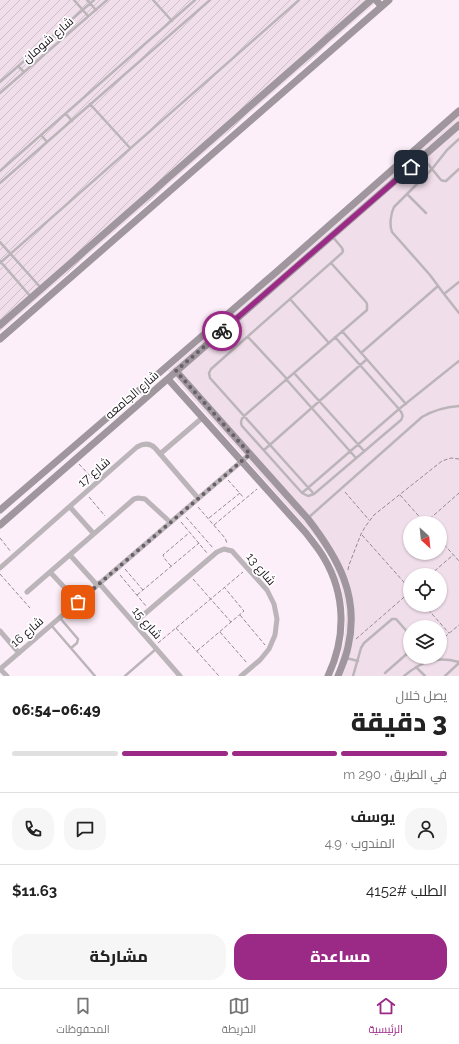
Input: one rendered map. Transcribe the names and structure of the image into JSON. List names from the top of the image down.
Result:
{
  "streets": {
    "main road": ["شارع الجامعه"],
    "street": [
      "شارع 17",
      "شارع 13",
      "شارع 15",
      "شارع 16"
    ],
    "lane": ["شارع شومان"]
  },
  "crossings": [
    ["شارع 17", "شارع 16"],
    ["شارع 15", "شارع 16"]
  ],
  "north": "bottom right",
  "page": {
    "heading": ["3 دقيقة", "يصل خلال", "06:49–06:54"],
    "panel": [
      "يوسف",
      "المندوب · 4.9",
      "الطلب #4152",
      "$11.63"
    ],
    "bar": "في الطريق · 290 m",
    "buttons": ["مساعدة", "مشاركة"],
    "tabs": ["الرئيسية", "الخريطة", "المحفوظات"]
  }
}
